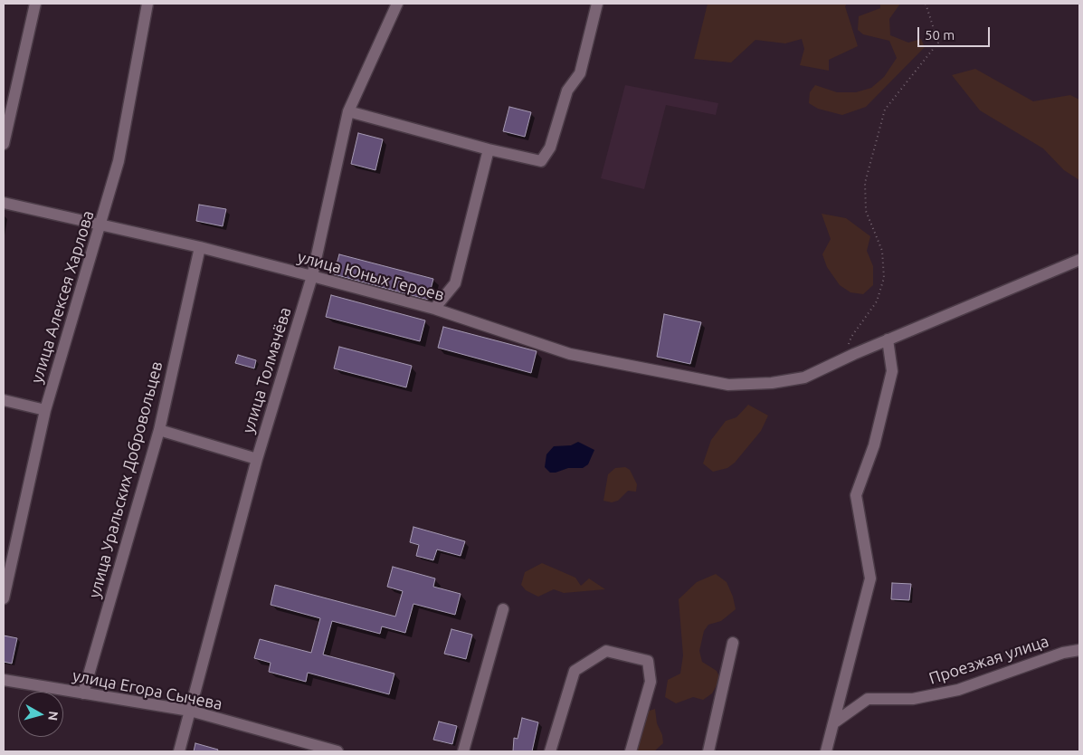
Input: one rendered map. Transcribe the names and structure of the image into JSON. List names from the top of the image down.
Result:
{
  "streets": {
    "street": [
      "улица Юных Героев",
      "улица Алексея Харлова",
      "улица Толмачёва",
      "улица Уральских Добровольцев",
      "Проезжая улица",
      "улица Егора Сычева"
    ]
  },
  "crossings": [
    ["улица Юных Героев", "улица Алексея Харлова"],
    ["улица Юных Героев", "улица Толмачёва"],
    ["улица Юных Героев", "улица Уральских Добровольцев"],
    ["улица Толмачёва", "улица Егора Сычева"],
    ["улица Уральских Добровольцев", "улица Егора Сычева"]
  ],
  "scale_bar": "50 m",
  "north": "right"
}
